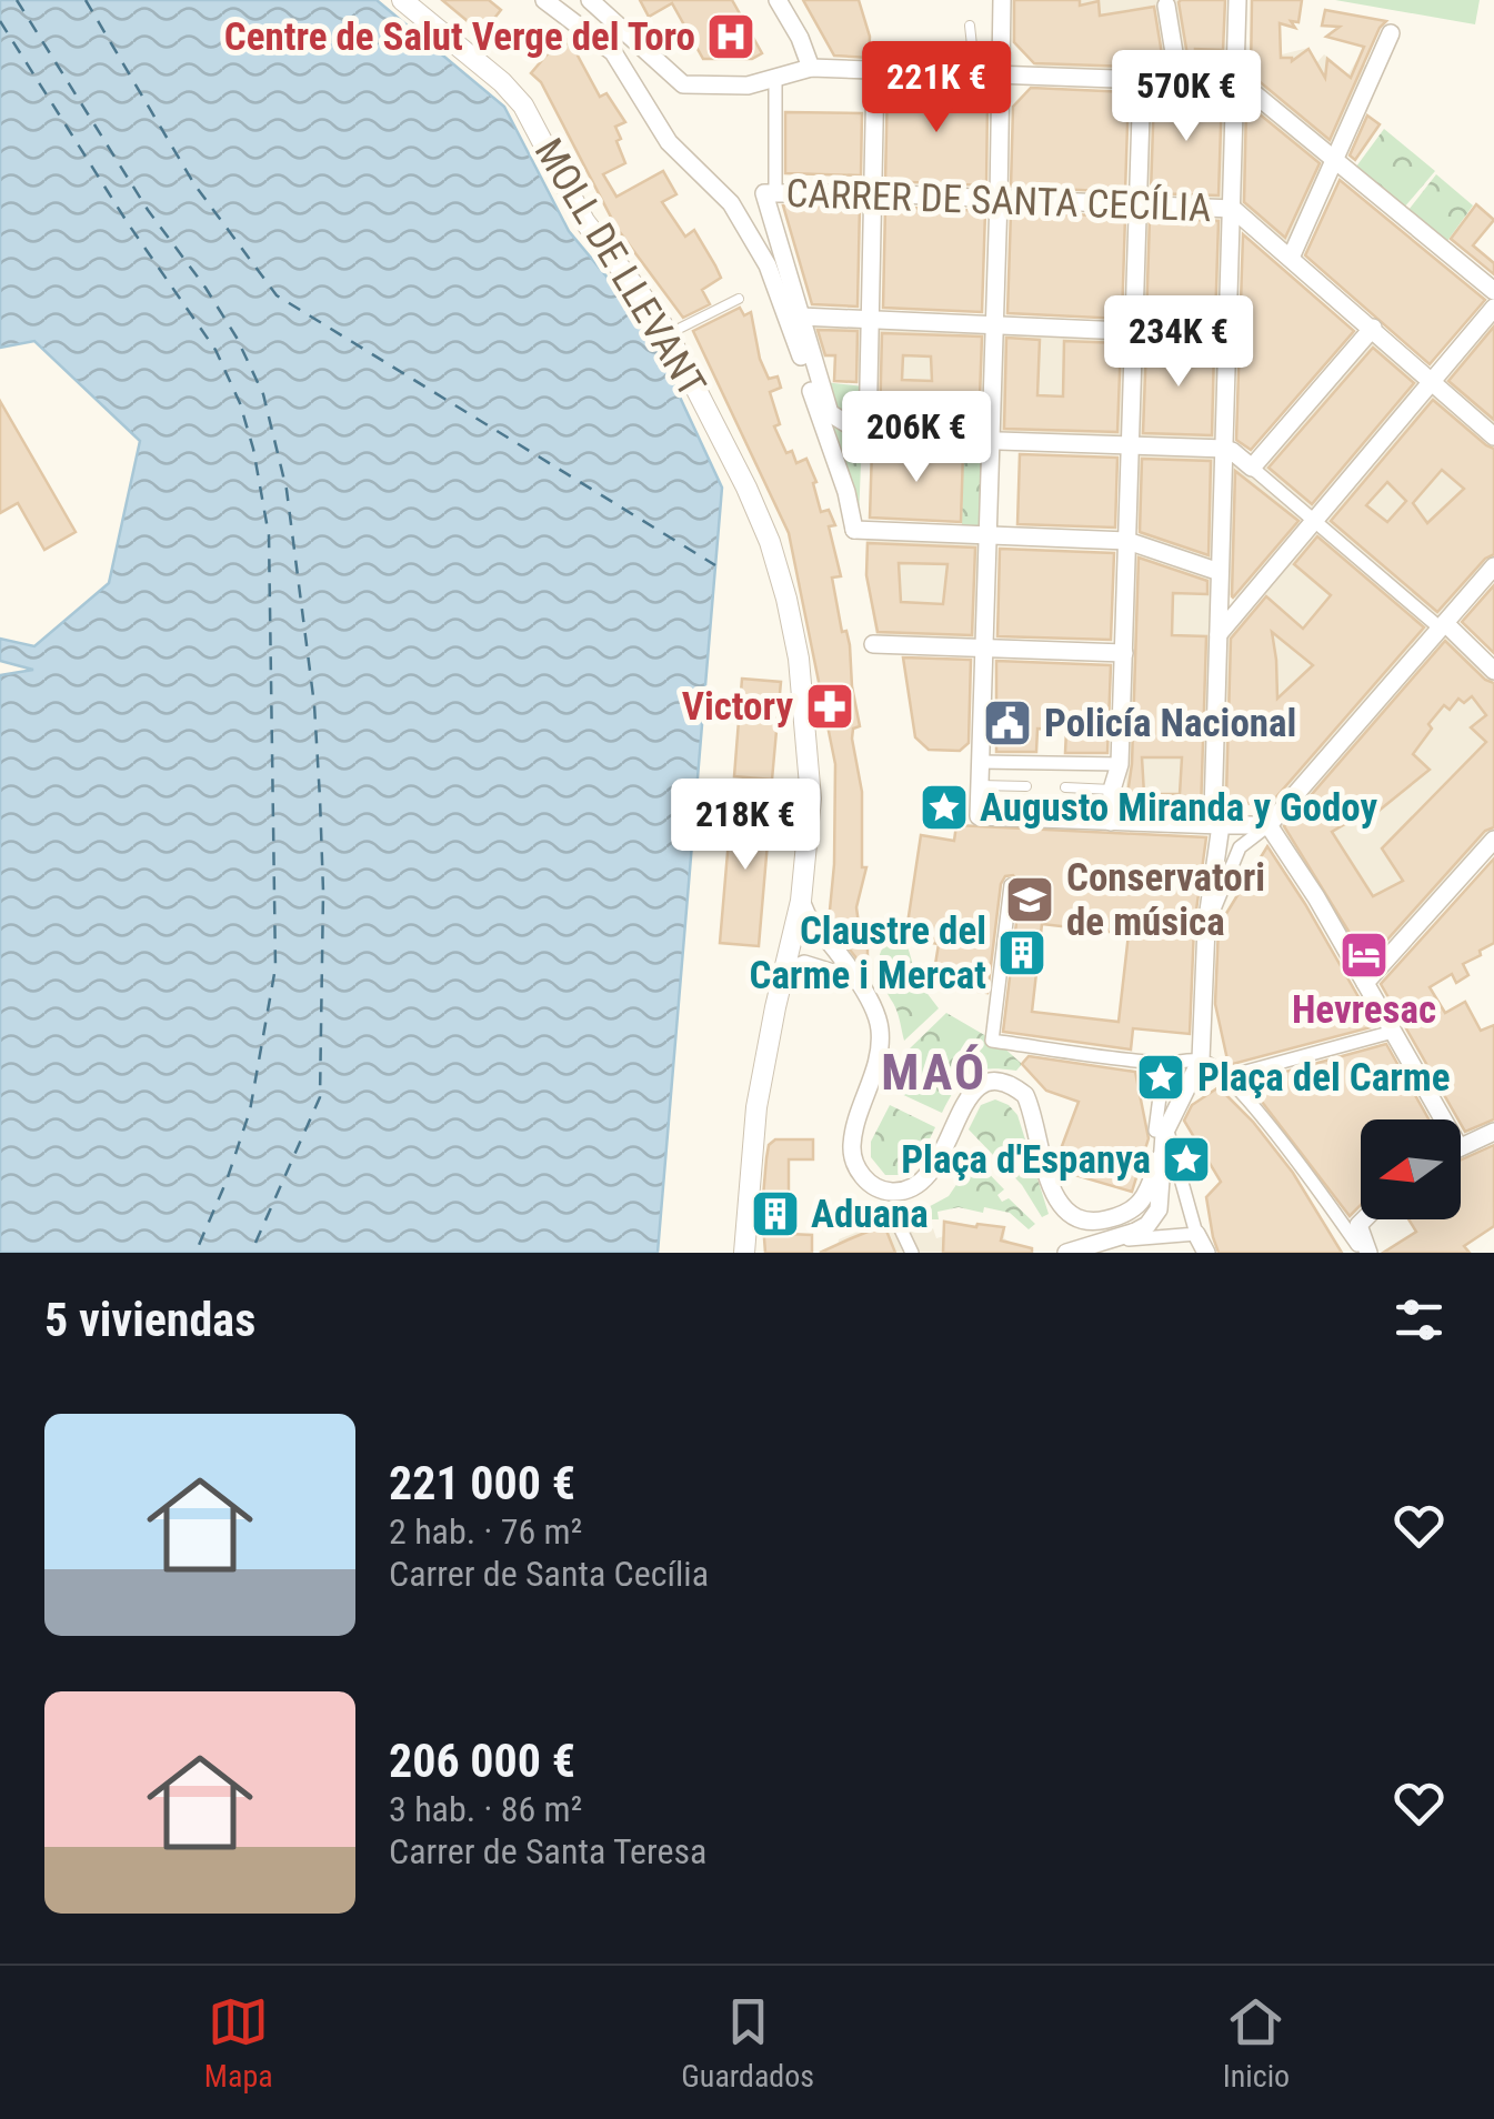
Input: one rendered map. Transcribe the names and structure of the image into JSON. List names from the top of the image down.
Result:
{
  "streets": {
    "street": ["CARRER DE SANTA CECÍLIA", "MOLL DE LLEVANT"]
  },
  "districts": ["MAÓ"],
  "places": {
    "hospital": ["Centre de Salut Verge del Toro"],
    "pharmacy": ["Victory"],
    "public building": ["Policía Nacional"],
    "place": ["Augusto Miranda y Godoy", "Plaça del Carme", "Plaça d'Espanya"],
    "school or university": ["Conservatori de música"],
    "building": ["Claustre del Carme i Mercat", "Aduana"],
    "hotel": ["Hevresac"]
  },
  "north": "left",
  "page": {
    "price": [
      "221K €",
      "570K €",
      "234K €",
      "206K €",
      "218K €"
    ],
    "heading": "5 viviendas",
    "list": [
      {
        "name": "221 000 €",
        "note": "2 hab. · 76 m² · Carrer de Santa Cecília"
      },
      {
        "name": "206 000 €",
        "note": "3 hab. · 86 m² · Carrer de Santa Teresa"
      }
    ],
    "tabs": ["Mapa", "Guardados", "Inicio"]
  }
}
